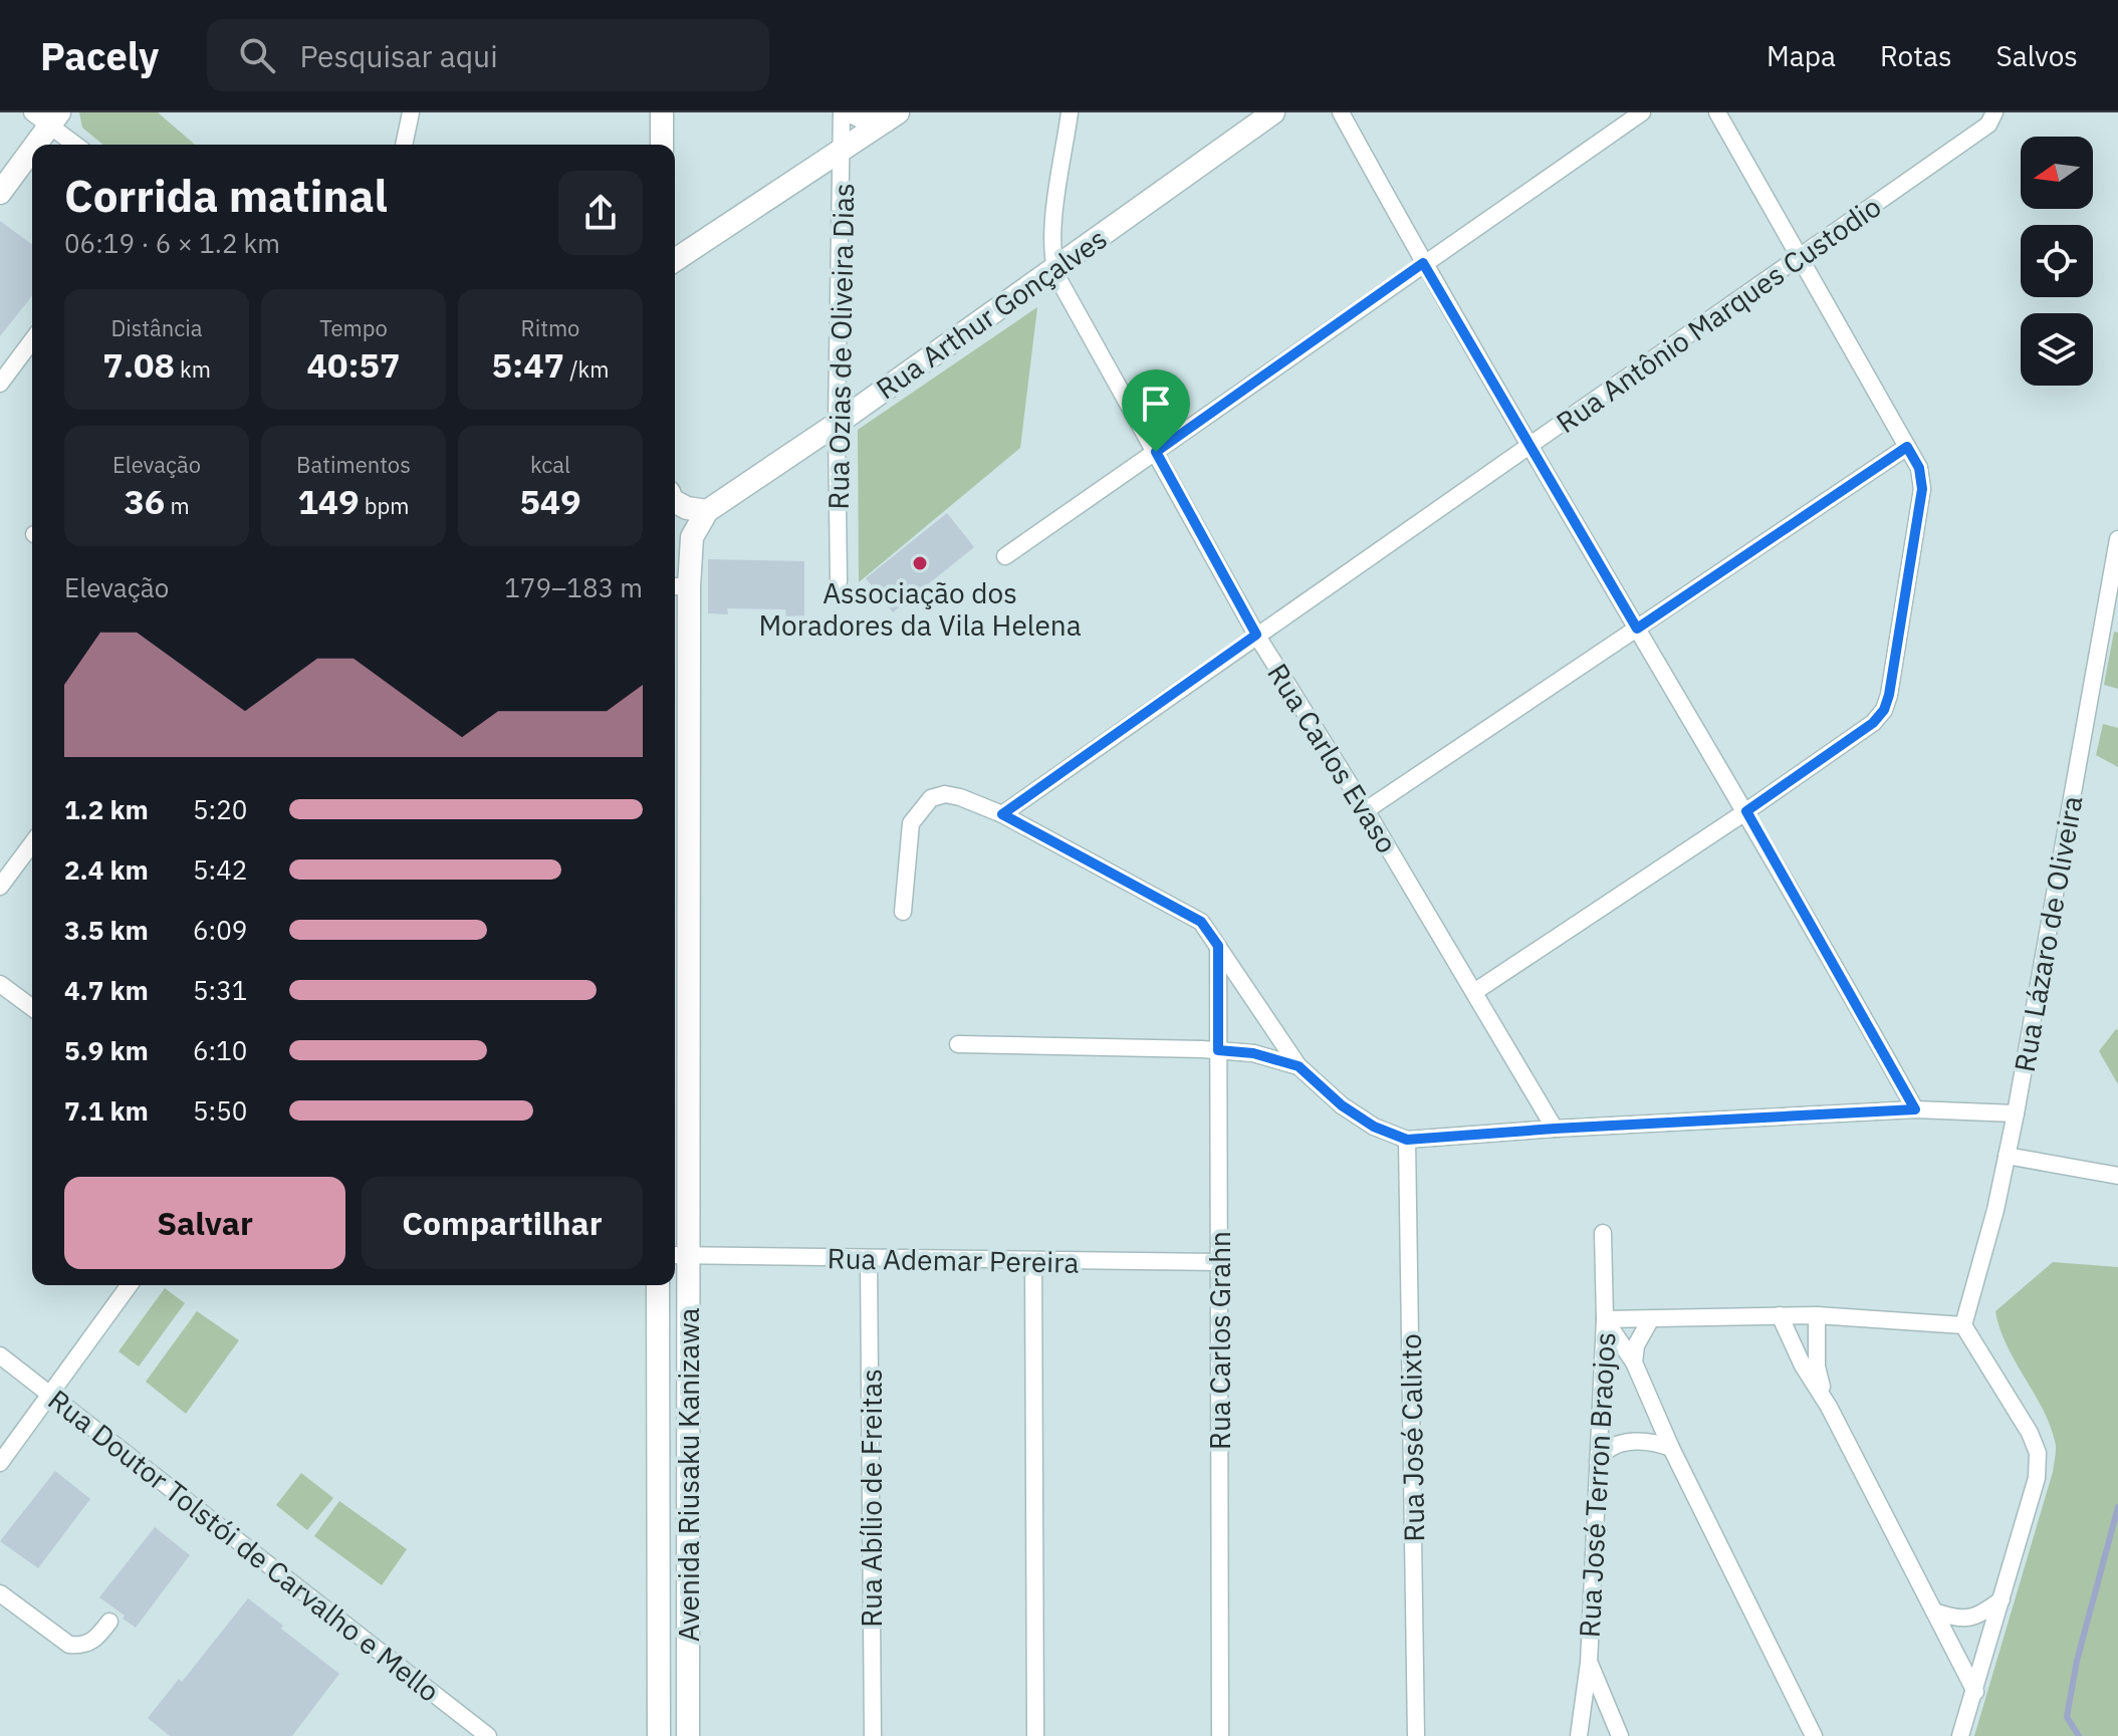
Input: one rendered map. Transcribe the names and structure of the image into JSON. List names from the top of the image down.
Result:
{
  "streets": {
    "street": [
      "Rua Arthur Gonçalves",
      "Rua Antônio Marques Custodio",
      "Rua Ozias de Oliveira Dias",
      "Rua Carlos Evaso",
      "Rua Lázaro de Oliveira",
      "Rua Ademar Pereira",
      "Rua Carlos Grahn",
      "Rua José Calixto",
      "Avenida Riusaku Kanizawa",
      "Rua José Terron Braojos",
      "Rua Abílio de Freitas",
      "Rua Doutor Tolstói de Carvalho e Mello"
    ]
  },
  "crossings": [
    ["Rua Arthur Gonçalves", "Rua Ozias de Oliveira Dias"],
    ["Rua Arthur Gonçalves", "Rua Carlos Evaso"],
    ["Rua Antônio Marques Custodio", "Rua Carlos Evaso"],
    ["Rua Ademar Pereira", "Rua Carlos Grahn"],
    ["Rua Ademar Pereira", "Avenida Riusaku Kanizawa"],
    ["Rua Ademar Pereira", "Rua Abílio de Freitas"]
  ],
  "places": ["Associação dos Moradores da Vila Helena"],
  "north": "left",
  "page": {
    "header": "Pacely",
    "search": "Pesquisar aqui",
    "nav": ["Mapa", "Rotas", "Salvos"],
    "heading": ["Corrida matinal", "06:19 · 6 × 1.2 km"],
    "stats": [
      ["Distância", "7.08 km"],
      ["Tempo", "40:57"],
      ["Ritmo", "5:47 /km"],
      ["Elevação", "36 m"],
      ["Batimentos", "149 bpm"],
      ["kcal", "549"]
    ],
    "chart": ["Elevação", "179–183 m"],
    "list": [
      {
        "name": "1.2 km",
        "note": "5:20"
      },
      {
        "name": "2.4 km",
        "note": "5:42"
      },
      {
        "name": "3.5 km",
        "note": "6:09"
      },
      {
        "name": "4.7 km",
        "note": "5:31"
      },
      {
        "name": "5.9 km",
        "note": "6:10"
      },
      {
        "name": "7.1 km",
        "note": "5:50"
      }
    ],
    "buttons": ["Salvar", "Compartilhar"]
  }
}
